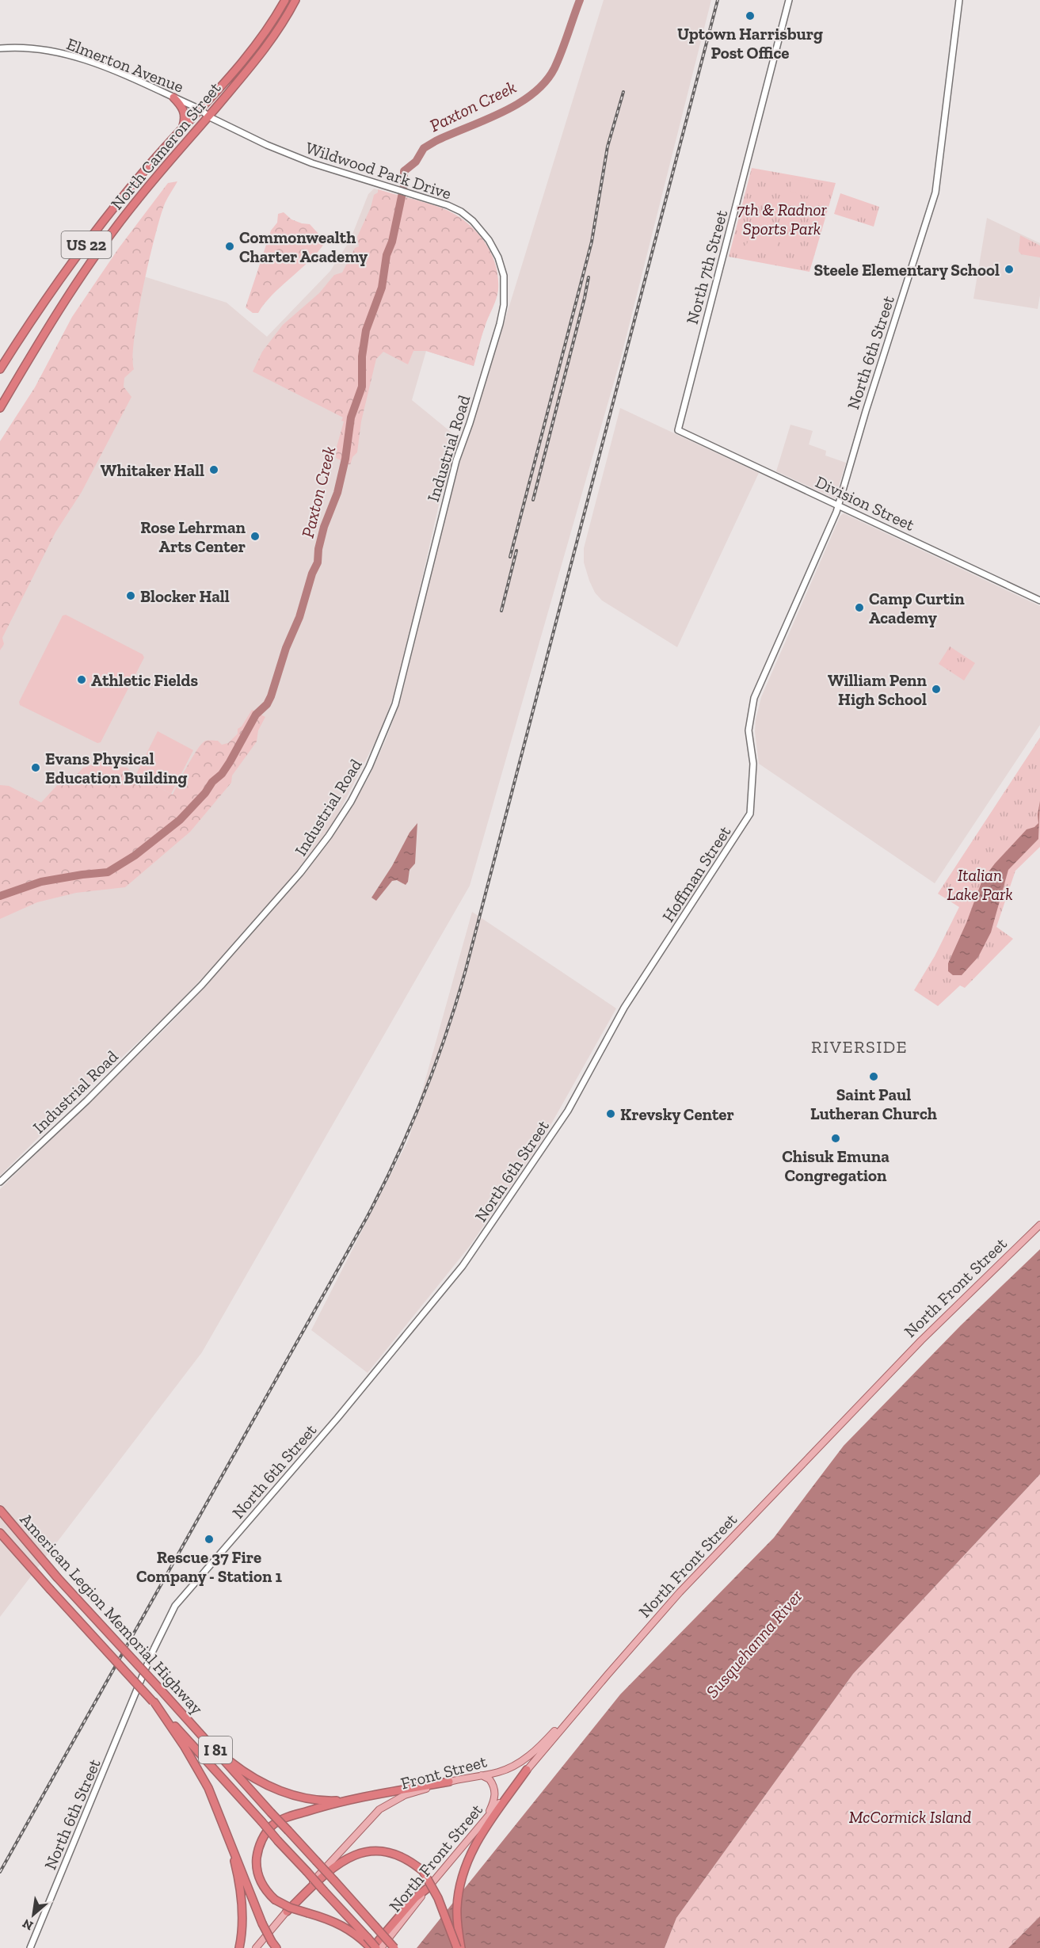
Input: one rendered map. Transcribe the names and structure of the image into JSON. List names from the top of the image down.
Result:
{
  "streets": {
    "highway": [
      "North Cameron Street",
      "US 22",
      "American Legion Memorial Highway",
      "I 81"
    ],
    "main road": ["North Front Street", "Front Street"],
    "street": [
      "Elmerton Avenue",
      "Wildwood Park Drive",
      "North 7th Street",
      "North 6th Street",
      "Industrial Road",
      "Division Street",
      "Hoffman Street"
    ]
  },
  "crossings": [
    ["Elmerton Avenue", "North Cameron Street"],
    ["Elmerton Avenue", "Wildwood Park Drive"],
    ["North Cameron Street", "Wildwood Park Drive"],
    ["Wildwood Park Drive", "Industrial Road"],
    ["North 7th Street", "Division Street"],
    ["North 6th Street", "Division Street"],
    ["North 6th Street", "Hoffman Street"],
    ["North Front Street", "Front Street"],
    ["American Legion Memorial Highway", "I 81"]
  ],
  "districts": ["RIVERSIDE"],
  "water": ["Paxton Creek", "Susquehanna River"],
  "parks": ["7th & Radnor Sports Park", "Italian Lake Park", "McCormick Island"],
  "places": [
    "Uptown Harrisburg Post Office",
    "Commonwealth Charter Academy",
    "Steele Elementary School",
    "Whitaker Hall",
    "Rose Lehrman Arts Center",
    "Blocker Hall",
    "Camp Curtin Academy",
    "Athletic Fields",
    "William Penn High School",
    "Evans Physical Education Building",
    "Saint Paul Lutheran Church",
    "Krevsky Center",
    "Chisuk Emuna Congregation",
    "Rescue 37 Fire Company - Station 1"
  ],
  "north": "bottom left"
}
